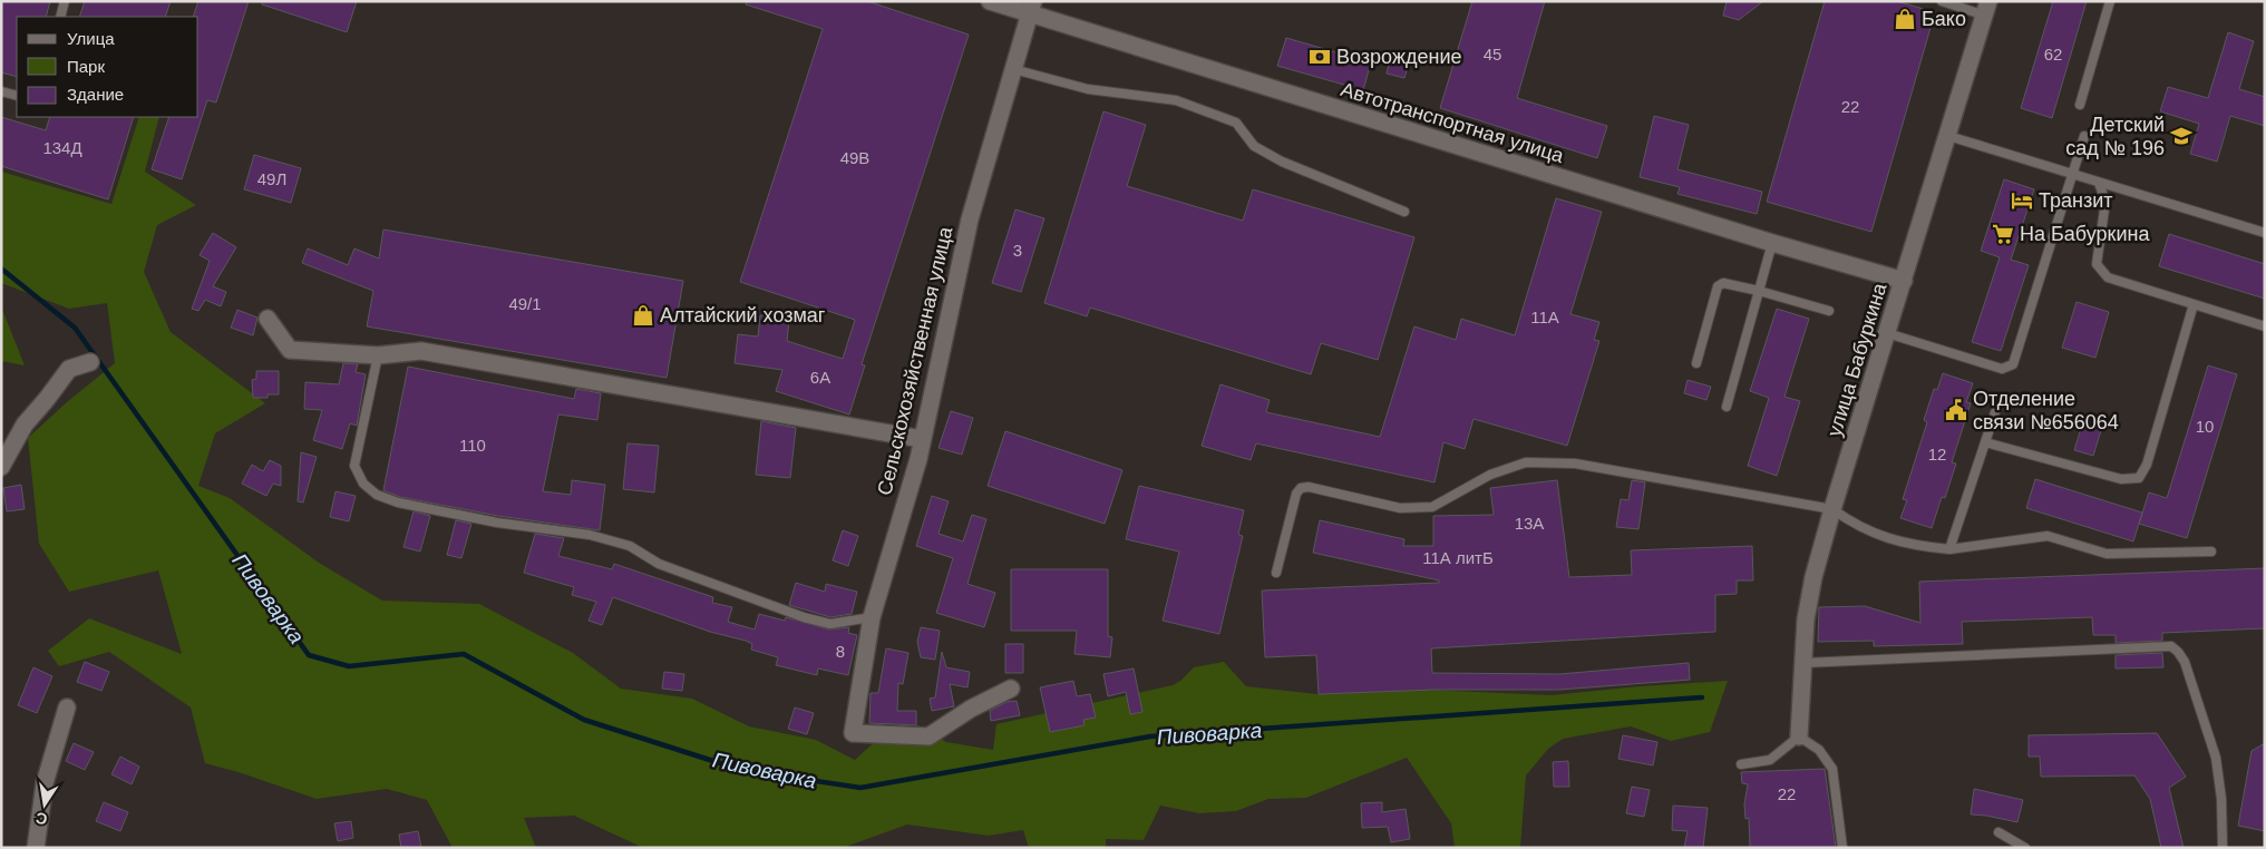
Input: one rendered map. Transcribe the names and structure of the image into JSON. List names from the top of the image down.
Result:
{
  "streets": {
    "street": ["Автотранспортная улица", "улица Бабуркина", "Сельскохозяйственная улица"]
  },
  "crossings": [
    ["Автотранспортная улица", "улица Бабуркина"],
    ["Автотранспортная улица", "Сельскохозяйственная улица"]
  ],
  "water": ["Пивоварка"],
  "places": {
    "shop": ["Бако", "Алтайский хозмаг"],
    "bank": ["Возрождение"],
    "school or university": ["Детский сад № 196"],
    "hotel": ["Транзит"],
    "supermarket": ["На Бабуркина"],
    "public building": ["Отделение связи №656064"]
  },
  "house_numbers": [
    "45",
    "62",
    "22",
    "134Д",
    "49В",
    "49Л",
    "3",
    "49/1",
    "11А",
    "6А",
    "10",
    "110",
    "12",
    "13А",
    "11А литБ",
    "8",
    "22"
  ],
  "legend": ["Улица", "Парк", "Здание"],
  "north": "bottom"
}
